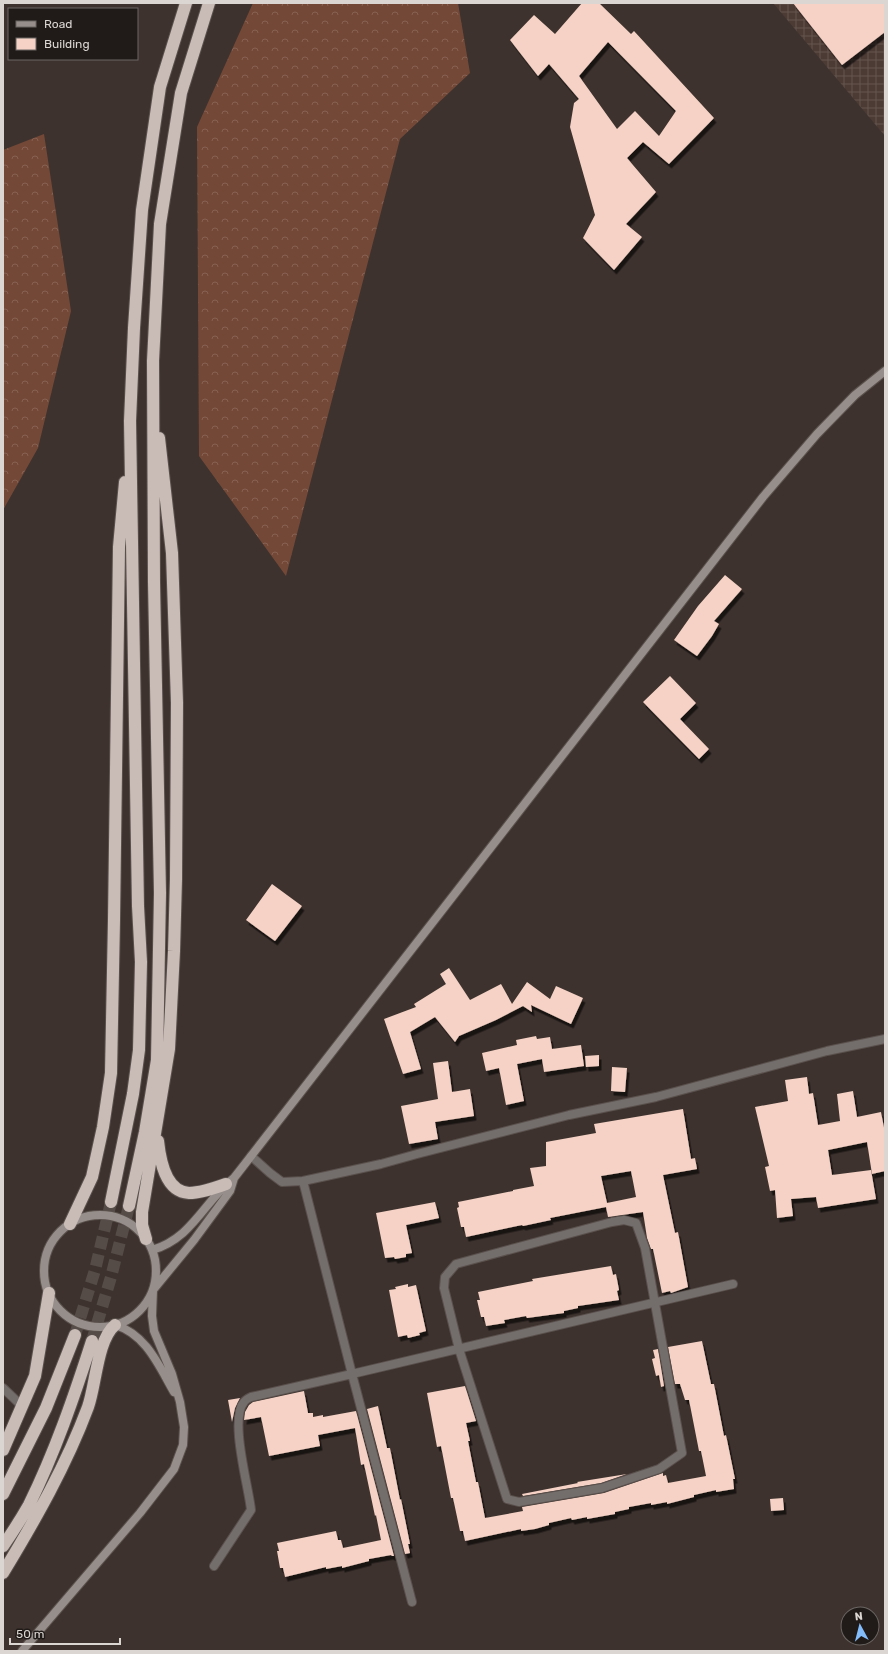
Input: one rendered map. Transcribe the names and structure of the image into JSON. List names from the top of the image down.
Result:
{
  "legend": ["Road", "Building"],
  "scale_bar": "50 m",
  "north": "top"
}
